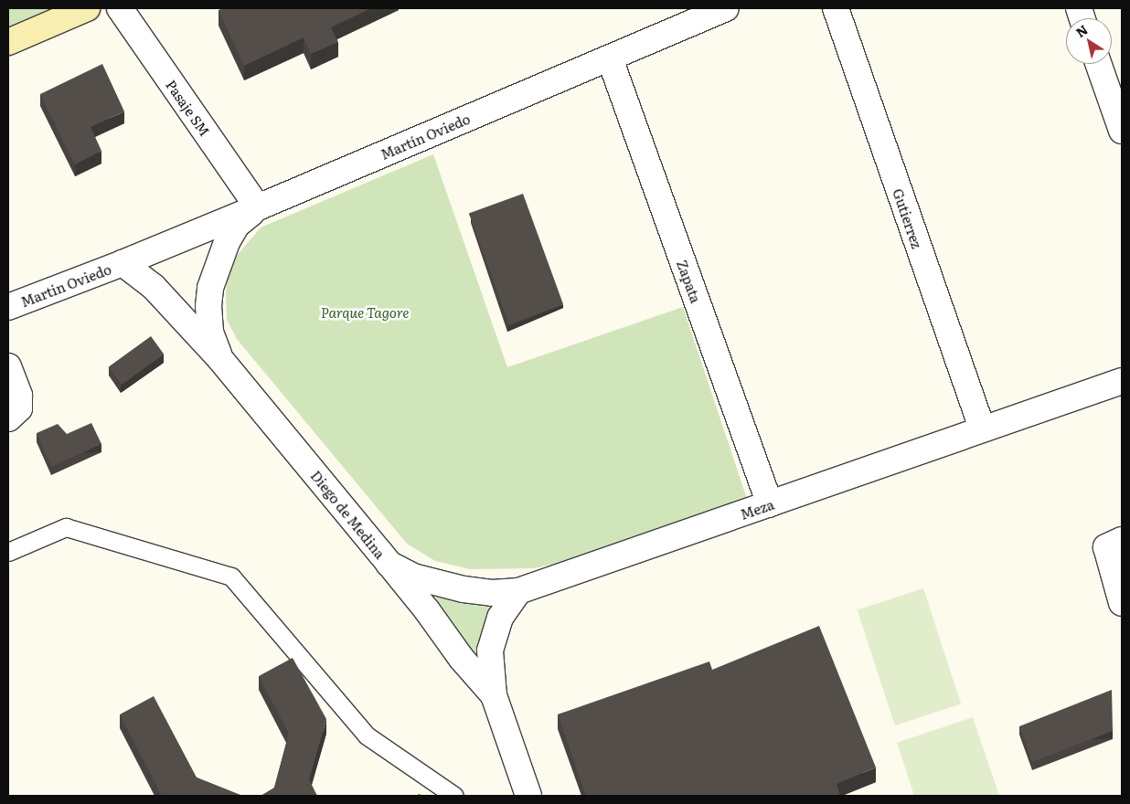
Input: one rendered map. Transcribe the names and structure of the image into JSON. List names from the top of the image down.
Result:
{
  "streets": {
    "street": [
      "Pasaje SM",
      "Martín Oviedo",
      "Gutierrez",
      "Zapata",
      "Martin Oviedo",
      "Meza",
      "Diego de Medina"
    ]
  },
  "crossings": [
    ["Pasaje SM", "Martín Oviedo"],
    ["Martín Oviedo", "Zapata"],
    ["Martín Oviedo", "Martin Oviedo"],
    ["Martín Oviedo", "Diego de Medina"],
    ["Gutierrez", "Meza"],
    ["Zapata", "Meza"],
    ["Martin Oviedo", "Diego de Medina"],
    ["Meza", "Diego de Medina"]
  ],
  "parks": ["Parque Tagore"],
  "north": "top left"
}
